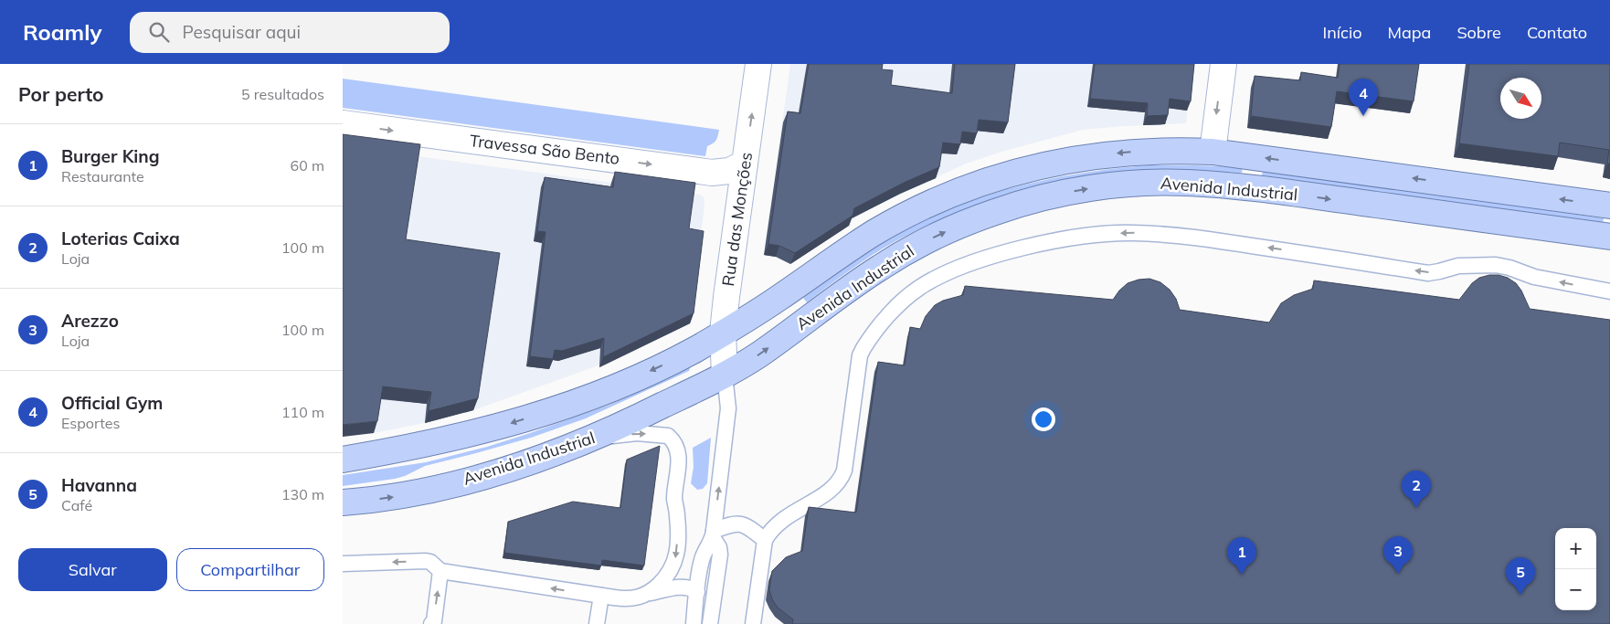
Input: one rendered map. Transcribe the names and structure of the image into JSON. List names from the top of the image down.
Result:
{
  "streets": {
    "main road": ["Avenida Industrial"],
    "street": ["Travessa São Bento", "Rua das Monções"]
  },
  "crossings": [
    ["Travessa São Bento", "Rua das Monções"],
    ["Avenida Industrial", "Rua das Monções"]
  ],
  "one_way": ["Travessa São Bento"],
  "north": "bottom right",
  "page": {
    "header": "Roamly",
    "search": "Pesquisar aqui",
    "nav": [
      "Início",
      "Mapa",
      "Sobre",
      "Contato"
    ],
    "heading": ["Por perto", "5 resultados"],
    "pins": [
      "4",
      "2",
      "3",
      "1",
      "5"
    ],
    "list": [
      {
        "mark": "1",
        "name": "Burger King",
        "note": "Restaurante",
        "value": "60 m"
      },
      {
        "mark": "2",
        "name": "Loterias Caixa",
        "note": "Loja",
        "value": "100 m"
      },
      {
        "mark": "3",
        "name": "Arezzo",
        "note": "Loja",
        "value": "100 m"
      },
      {
        "mark": "4",
        "name": "Official Gym",
        "note": "Esportes",
        "value": "110 m"
      },
      {
        "mark": "5",
        "name": "Havanna",
        "note": "Café",
        "value": "130 m"
      }
    ],
    "map_buttons": ["+", "−"],
    "buttons": ["Salvar", "Compartilhar"]
  }
}
